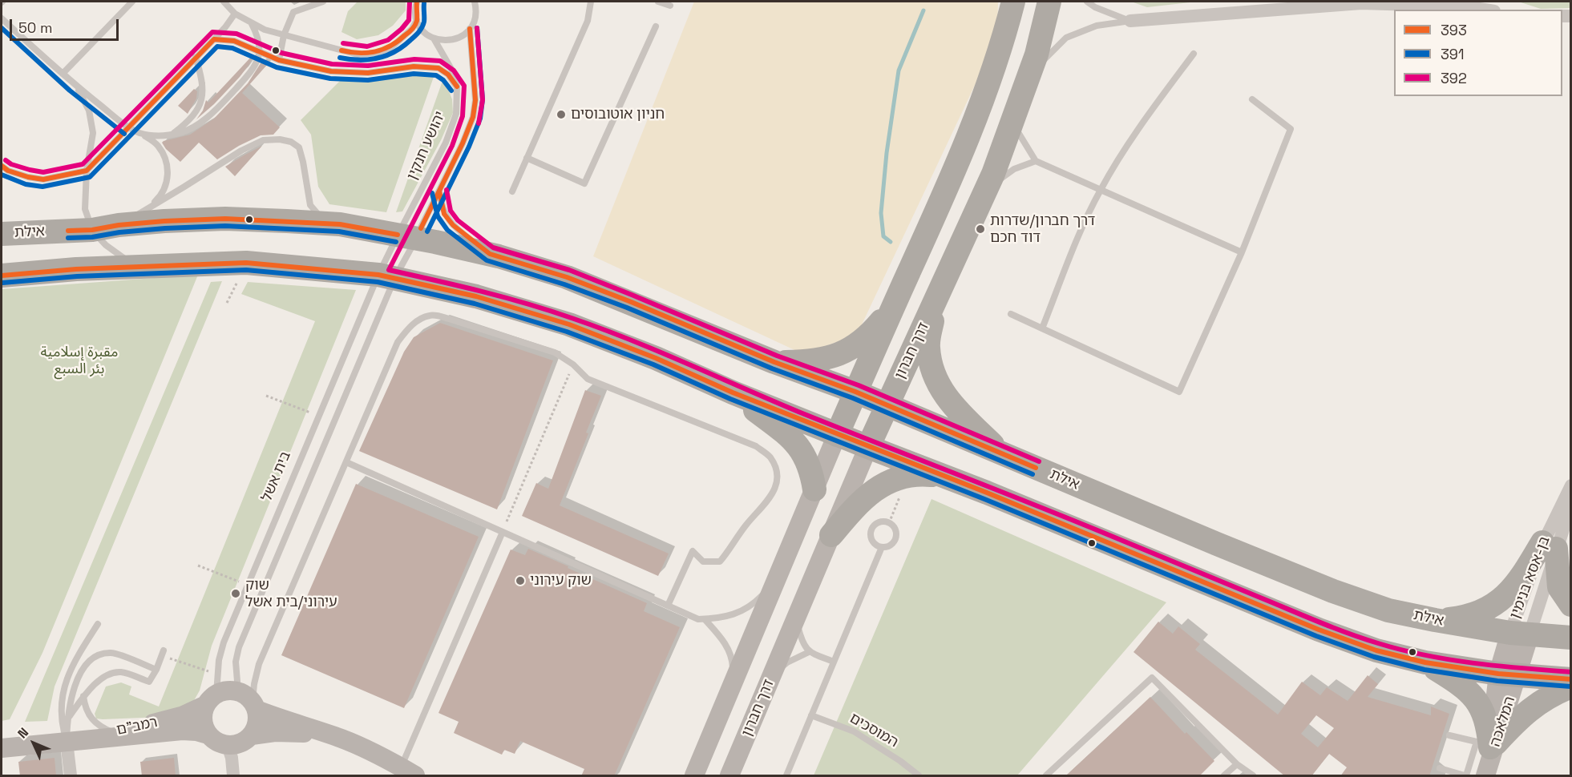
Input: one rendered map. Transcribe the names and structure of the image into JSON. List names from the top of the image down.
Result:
{
  "streets": {
    "highway": ["אילת", "דרך חברון"],
    "street": ["בן-אסא בנימין", "המלאכה", "רמב\"ם"],
    "lane": ["יהושע חנקין", "בית אשל", "המוסכים"]
  },
  "crossings": [
    ["יהושע חנקין", "אילת"],
    ["אילת", "דרך חברון"],
    ["אילת", "בן-אסא בנימין"],
    ["בית אשל", "רמב\"ם"],
    ["בן-אסא בנימין", "המלאכה"]
  ],
  "parks": ["مقبرة إسلامية بئر السبع"],
  "places": [
    "חניון אוטובוסים",
    "דרך חברון/שדרות דוד חכם",
    "שוק עירוני",
    "שוק עירוני/בית אשל"
  ],
  "lines": ["transit line 393", "transit line 392", "transit line 391"],
  "legend": ["393", "391", "392"],
  "scale_bar": "50 m",
  "north": "top left"
}
